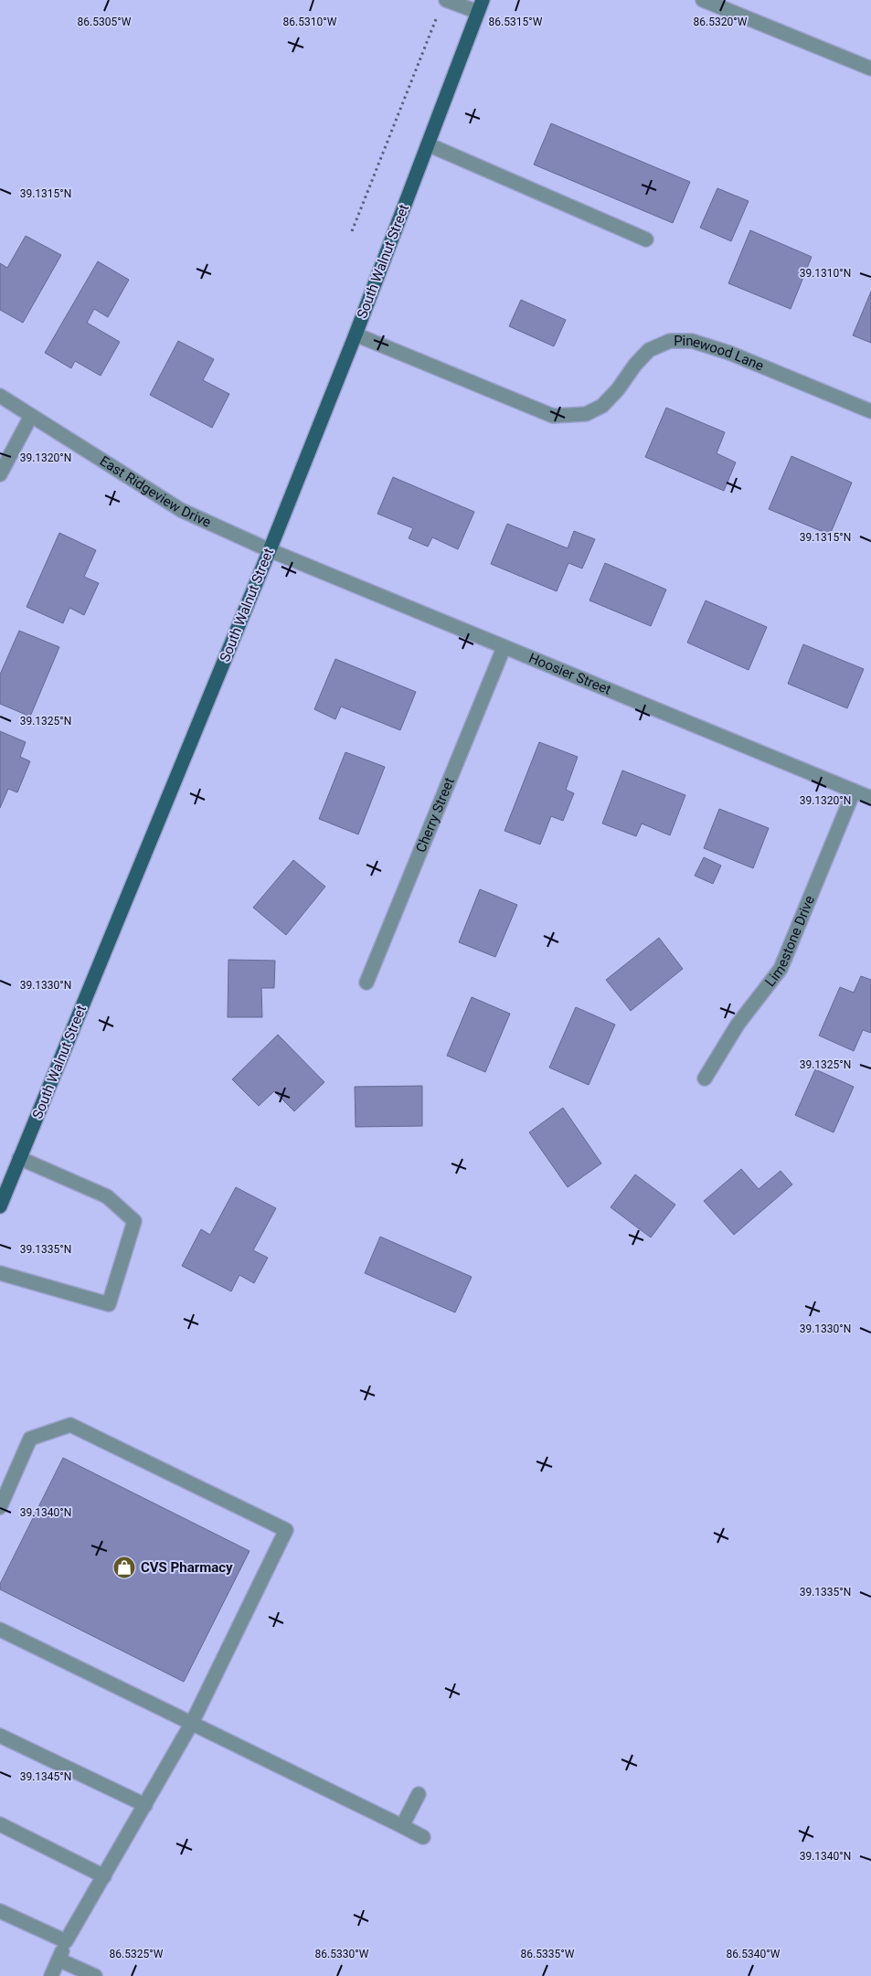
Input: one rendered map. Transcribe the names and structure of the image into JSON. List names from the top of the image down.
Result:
{
  "streets": {
    "main road": ["South Walnut Street"],
    "street": [
      "Pinewood Lane",
      "East Ridgeview Drive",
      "Hoosier Street",
      "Cherry Street",
      "Limestone Drive"
    ]
  },
  "crossings": [
    ["South Walnut Street", "Pinewood Lane"],
    ["South Walnut Street", "East Ridgeview Drive"],
    ["South Walnut Street", "Hoosier Street"],
    ["East Ridgeview Drive", "Hoosier Street"],
    ["Hoosier Street", "Cherry Street"],
    ["Hoosier Street", "Limestone Drive"]
  ],
  "places": {
    "shop": ["CVS Pharmacy"]
  },
  "coordinates": [
    "86.5305°W",
    "86.5310°W",
    "86.5315°W",
    "86.5320°W",
    "39.1315°N",
    "39.1310°N",
    "39.1320°N",
    "39.1325°N",
    "39.1330°N",
    "39.1335°N",
    "39.1340°N",
    "39.1345°N",
    "86.5325°W",
    "86.5330°W",
    "86.5335°W",
    "86.5340°W"
  ]
}
